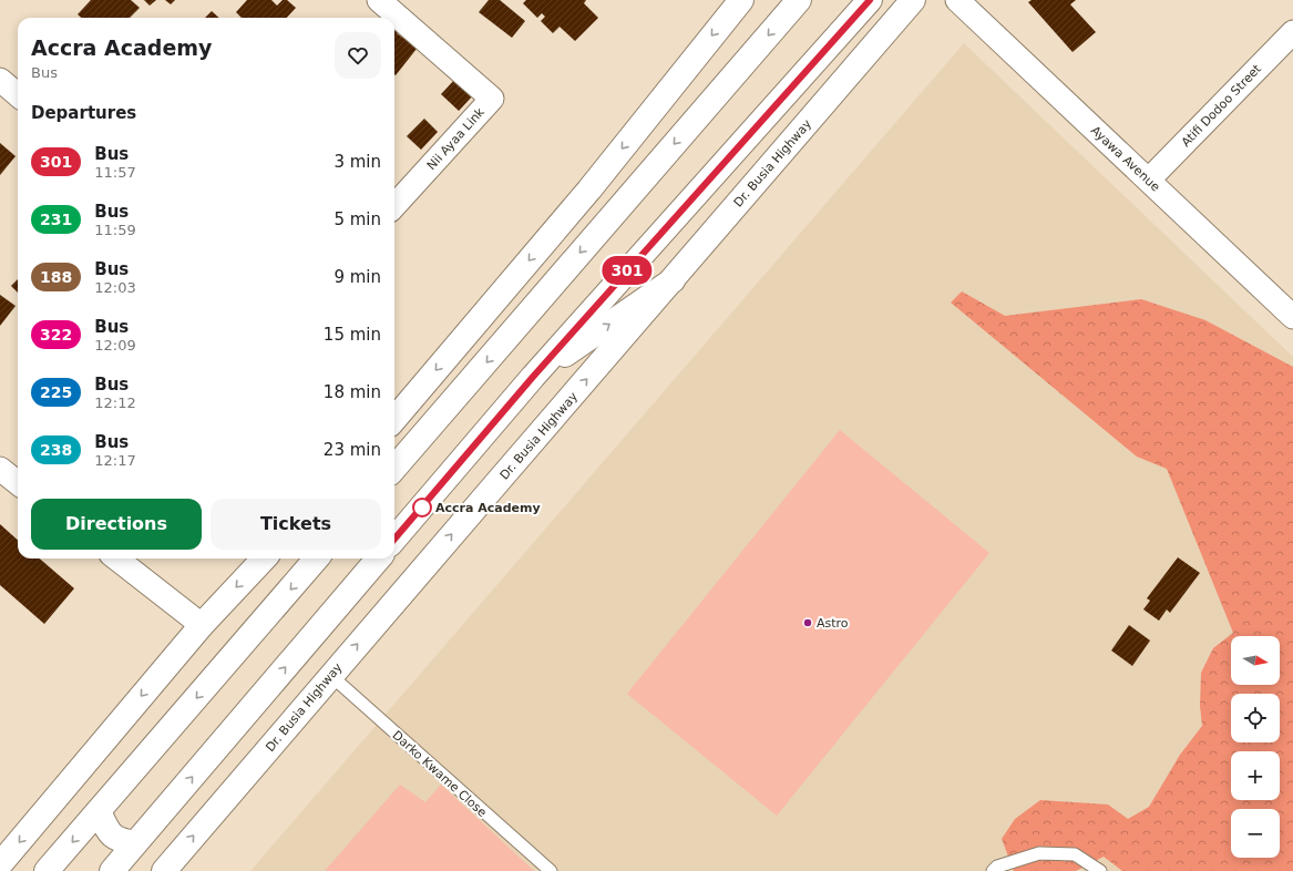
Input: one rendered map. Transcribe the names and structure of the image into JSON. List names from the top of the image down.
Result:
{
  "streets": {
    "main road": ["Dr. Busia Highway"],
    "street": ["Atifi Dodoo Street", "Nii Ayaa Link", "Ayawa Avenue"],
    "lane": ["Darko Kwame Close"]
  },
  "crossings": [
    ["Atifi Dodoo Street", "Ayawa Avenue"],
    ["Dr. Busia Highway", "Darko Kwame Close"]
  ],
  "places": ["Accra Academy", "Astro"],
  "lines": ["bus line 301"],
  "north": "right",
  "page": {
    "on_map": "301",
    "heading": [
      ["Accra Academy", "Bus"],
      "Departures"
    ],
    "list": [
      {
        "mark": "301",
        "name": "Bus",
        "note": "11:57",
        "value": "3 min"
      },
      {
        "mark": "231",
        "name": "Bus",
        "note": "11:59",
        "value": "5 min"
      },
      {
        "mark": "188",
        "name": "Bus",
        "note": "12:03",
        "value": "9 min"
      },
      {
        "mark": "322",
        "name": "Bus",
        "note": "12:09",
        "value": "15 min"
      },
      {
        "mark": "225",
        "name": "Bus",
        "note": "12:12",
        "value": "18 min"
      },
      {
        "mark": "238",
        "name": "Bus",
        "note": "12:17",
        "value": "23 min"
      }
    ],
    "buttons": ["Directions", "Tickets"],
    "map_buttons": ["+", "−"]
  }
}
